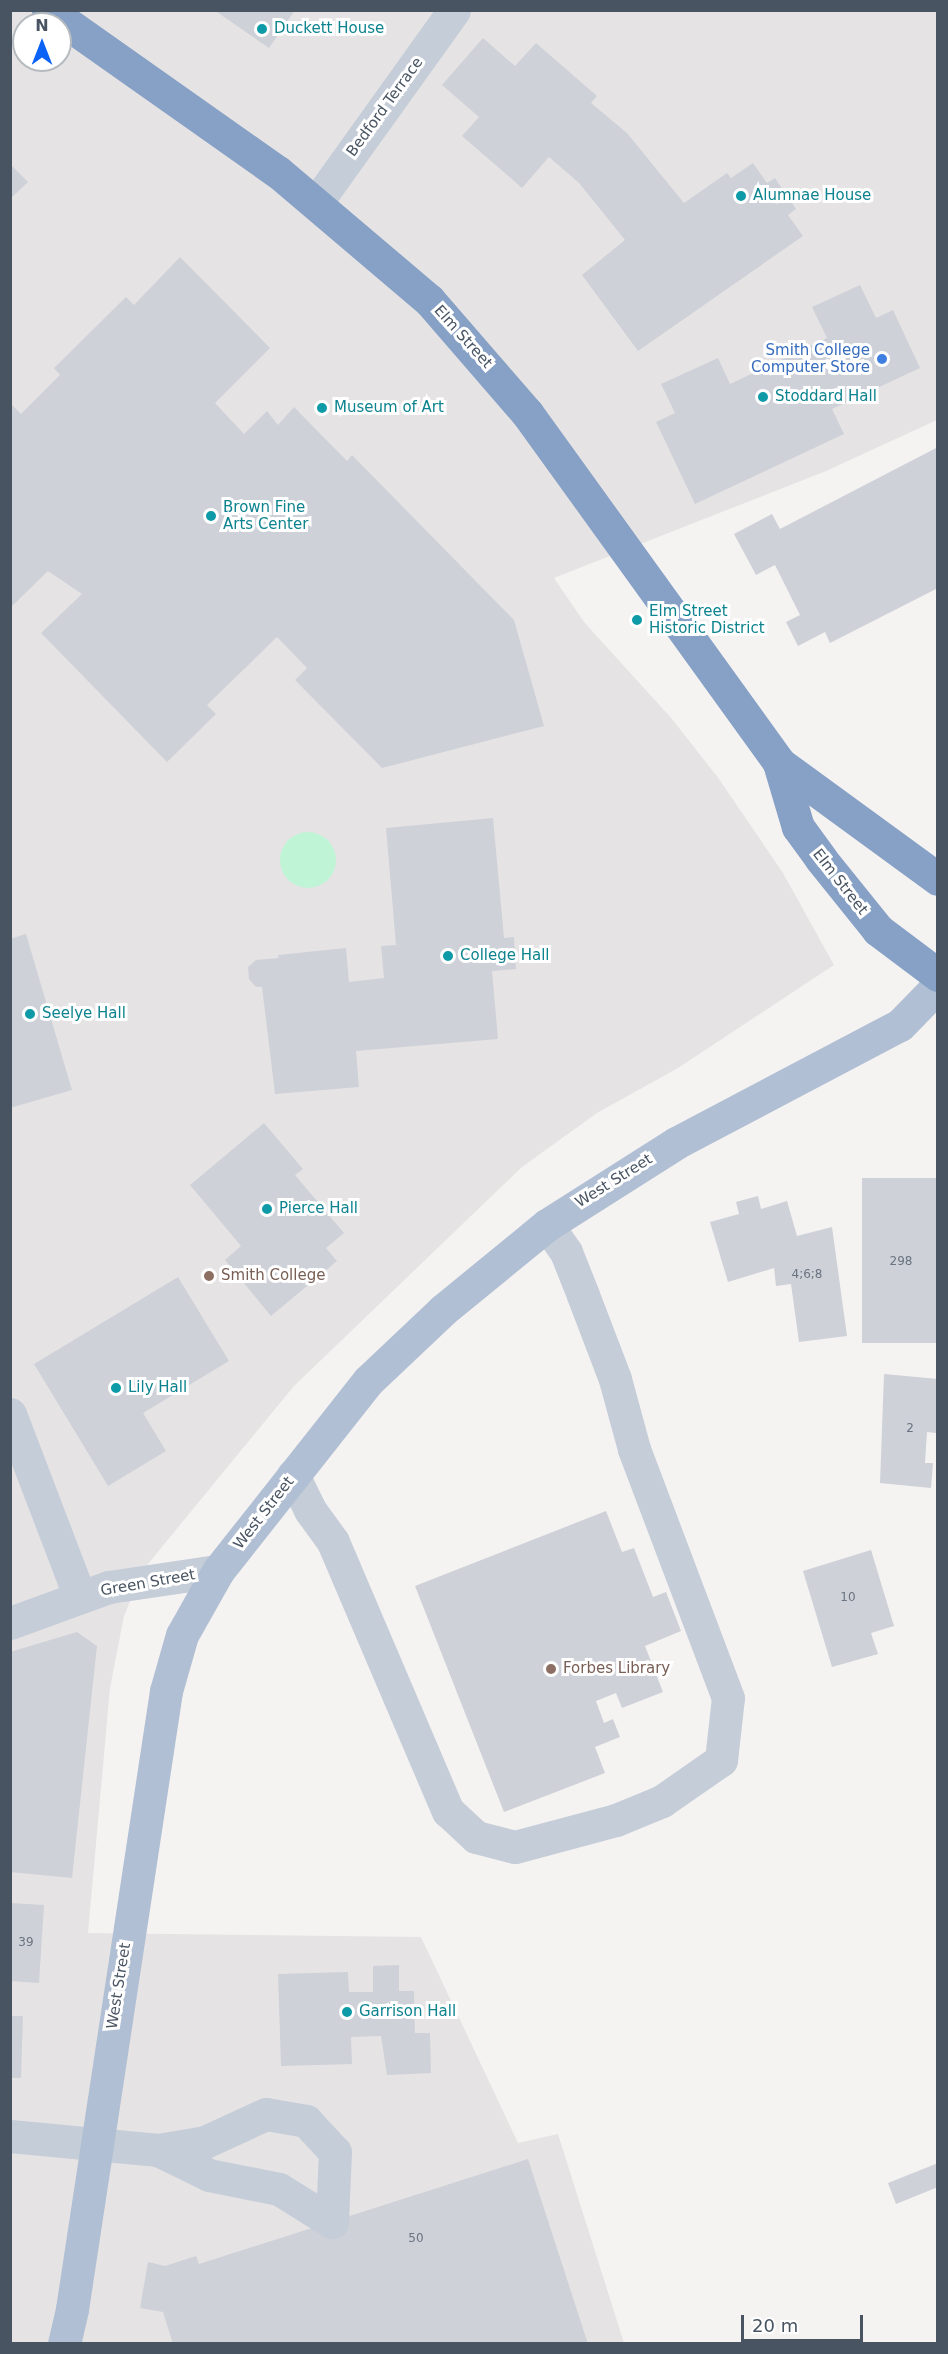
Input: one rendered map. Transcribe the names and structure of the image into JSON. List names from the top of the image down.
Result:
{
  "streets": {
    "highway": ["Elm Street"],
    "main road": ["West Street"],
    "street": ["Bedford Terrace", "Green Street"]
  },
  "crossings": [
    ["Bedford Terrace", "Elm Street"],
    ["West Street", "Green Street"]
  ],
  "places": [
    "Duckett House",
    "Alumnae House",
    "Smith College Computer Store",
    "Stoddard Hall",
    "Museum of Art",
    "Brown Fine Arts Center",
    "Elm Street Historic District",
    "College Hall",
    "Seelye Hall",
    "Pierce Hall",
    "Smith College",
    "Lily Hall",
    "Forbes Library",
    "Garrison Hall"
  ],
  "house_numbers": [
    "298",
    "4;6;8",
    "2",
    "10",
    "39",
    "50"
  ],
  "scale_bar": "20 m",
  "north": "top"
}
